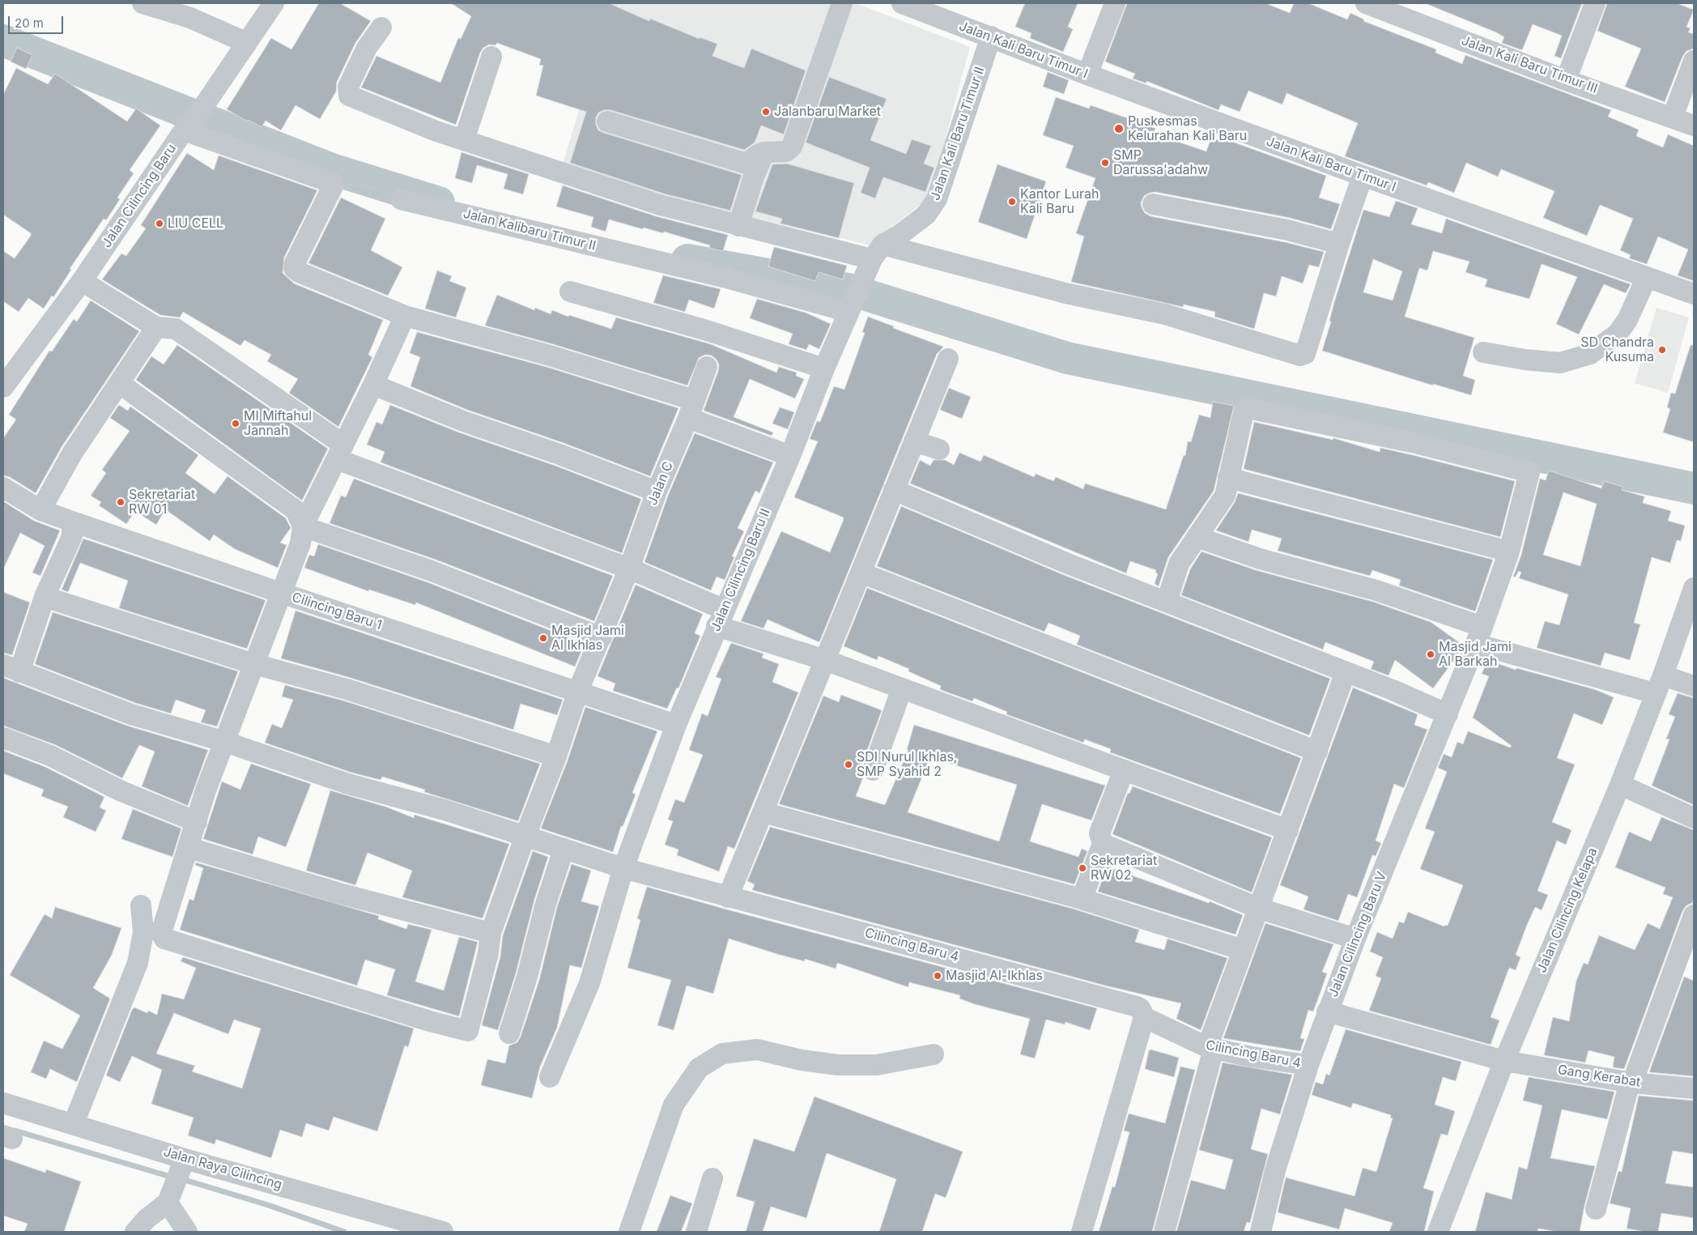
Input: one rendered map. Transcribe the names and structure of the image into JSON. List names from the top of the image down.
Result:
{
  "streets": {
    "street": [
      "Jalan Kali Baru Timur I",
      "Jalan Kali Baru Timur III",
      "Jalan Kali Baru Timur II",
      "Jalan Cilincing Baru",
      "Jalan Kalibaru Timur II",
      "Jalan C",
      "Jalan Cilincing Baru II",
      "Cilincing Baru 1",
      "Jalan Cilincing Kelapa",
      "Jalan Cilincing Baru V",
      "Cilincing Baru 4",
      "Gang Kerabat",
      "Jalan Raya Cilincing"
    ]
  },
  "crossings": [
    ["Jalan Kali Baru Timur I", "Jalan Kali Baru Timur II"],
    ["Jalan Kali Baru Timur II", "Jalan Cilincing Baru II"],
    ["Jalan Kalibaru Timur II", "Jalan Cilincing Baru II"],
    ["Jalan C", "Cilincing Baru 1"],
    ["Jalan C", "Cilincing Baru 4"],
    ["Jalan Cilincing Baru II", "Cilincing Baru 1"],
    ["Jalan Cilincing Baru II", "Cilincing Baru 4"],
    ["Jalan Cilincing Kelapa", "Gang Kerabat"],
    ["Jalan Cilincing Baru V", "Cilincing Baru 4"],
    ["Jalan Cilincing Baru V", "Gang Kerabat"]
  ],
  "places": [
    "Jalanbaru Market",
    "Puskesmas Kelurahan Kali Baru",
    "SMP Darussa'adahw",
    "Kantor Lurah Kali Baru",
    "LIU CELL",
    "SD Chandra Kusuma",
    "MI Miftahul Jannah",
    "Sekretariat RW 01",
    "Masjid Jami Al Ikhlas",
    "Masjid Jami Al Barkah",
    "SDI Nurul Ikhlas, SMP Syahid 2",
    "Sekretariat RW 02",
    "Masjid Al-Ikhlas"
  ],
  "scale_bar": "20 m"
}
